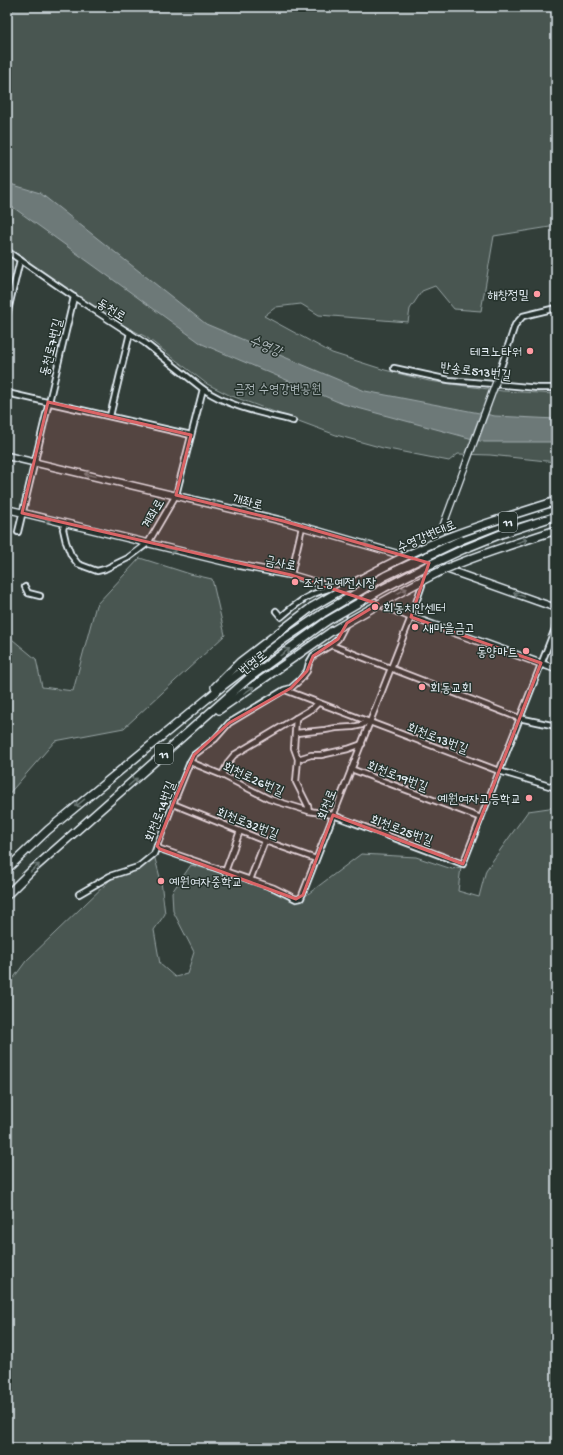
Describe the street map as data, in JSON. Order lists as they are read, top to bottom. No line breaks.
{"streets":{"highway":["11","수영강변대로","번영로"],"main road":["개좌로","금사로"],"street":["동천로","동천로7번길","반송로513번길","계좌로","회천로13번길","회천로19번길","회천로26번길","회천로","회천로14번길","회천로32번길","회천로25번길"]},"crossings":[["동천로","동천로7번길"],["개좌로","계좌로"],["개좌로","회천로"],["계좌로","금사로"],["수영강변대로","번영로"],["금사로","회천로"],["회천로13번길","회천로"],["회천로19번길","회천로"],["회천로19번길","회천로25번길"],["회천로26번길","회천로"],["회천로26번길","회천로14번길"],["회천로26번길","회천로25번길"],["회천로","회천로14번길"],["회천로","회천로32번길"],["회천로","회천로25번길"],["회천로14번길","회천로32번길"]],"one_way":["개좌로"],"water":["수영강"],"parks":["금정 수영강변공원"],"places":["해창정밀","테크노타워","조선공예전시장","회동치안센터","새마을금고","동양마트","회동교회","예원여자고등학교","예원여자중학교"]}
